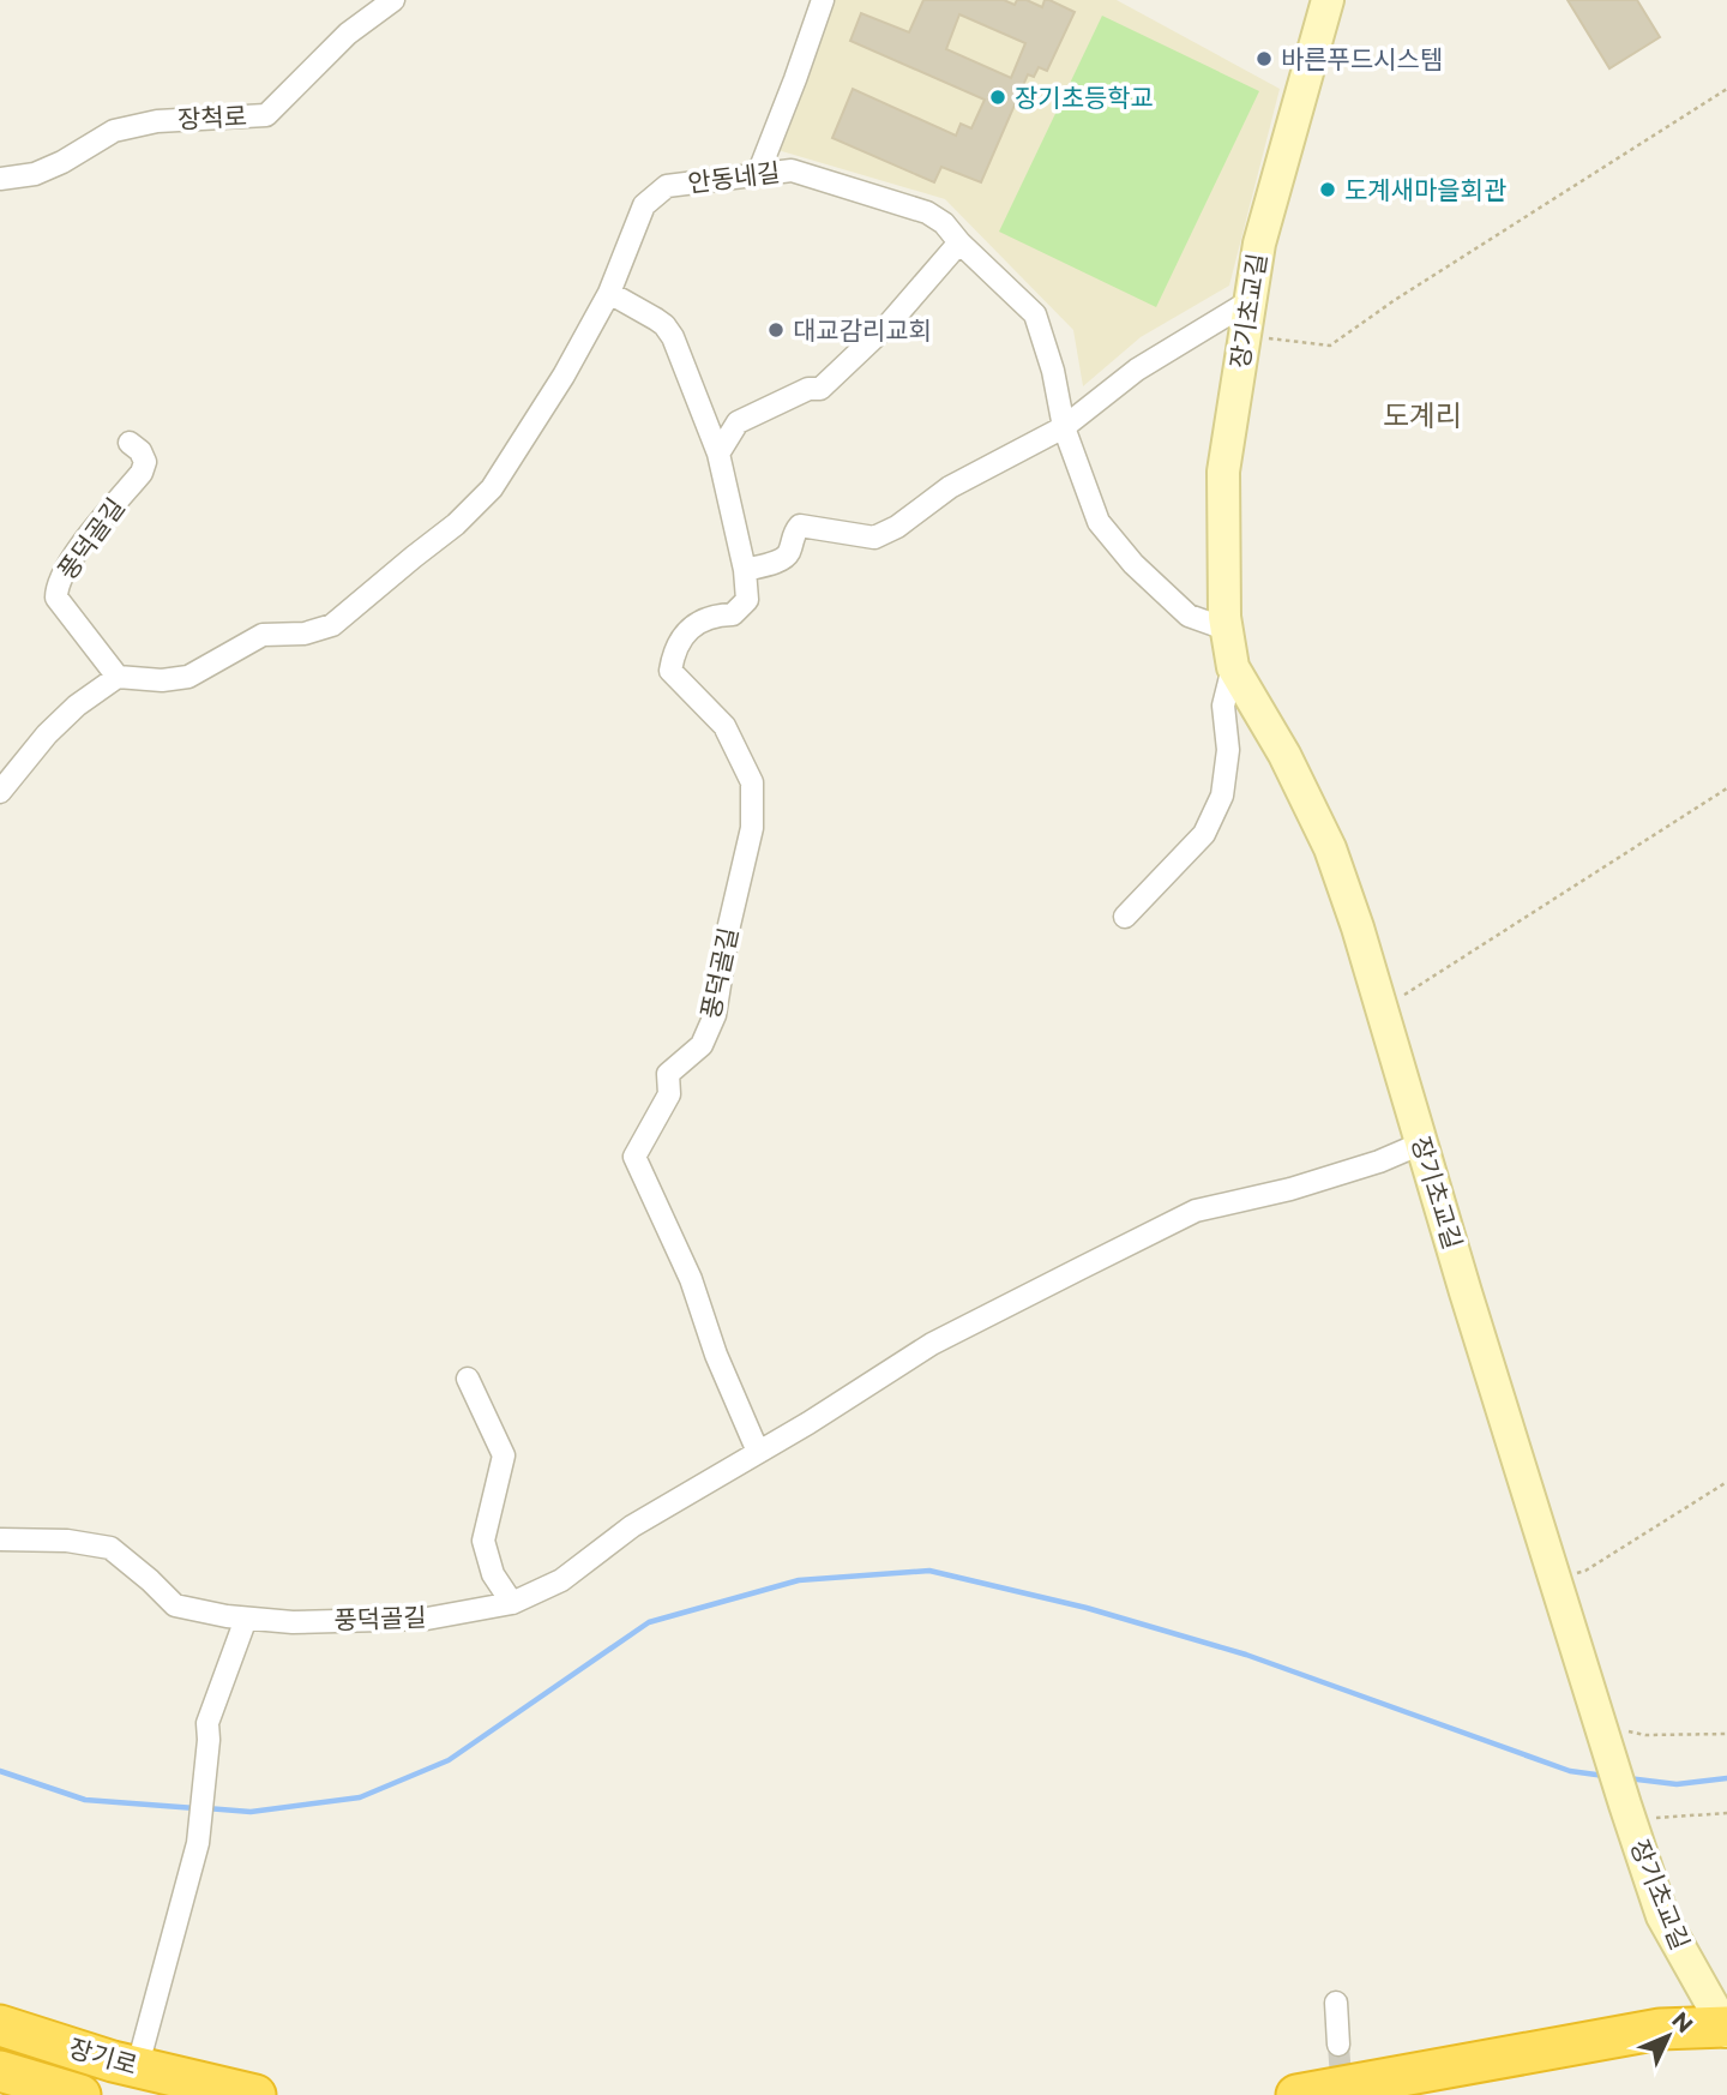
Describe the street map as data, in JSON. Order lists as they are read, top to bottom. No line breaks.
{"streets":{"highway":["장기로"],"main road":["장기초교길"],"street":["장척로","안동네길","풍덕골길"]},"crossings":[["장기초교길","풍덕골길"]],"districts":["도계리"],"places":["바른푸드시스템","장기초등학교","도계새마을회관","대교감리교회"],"north":"top right"}
